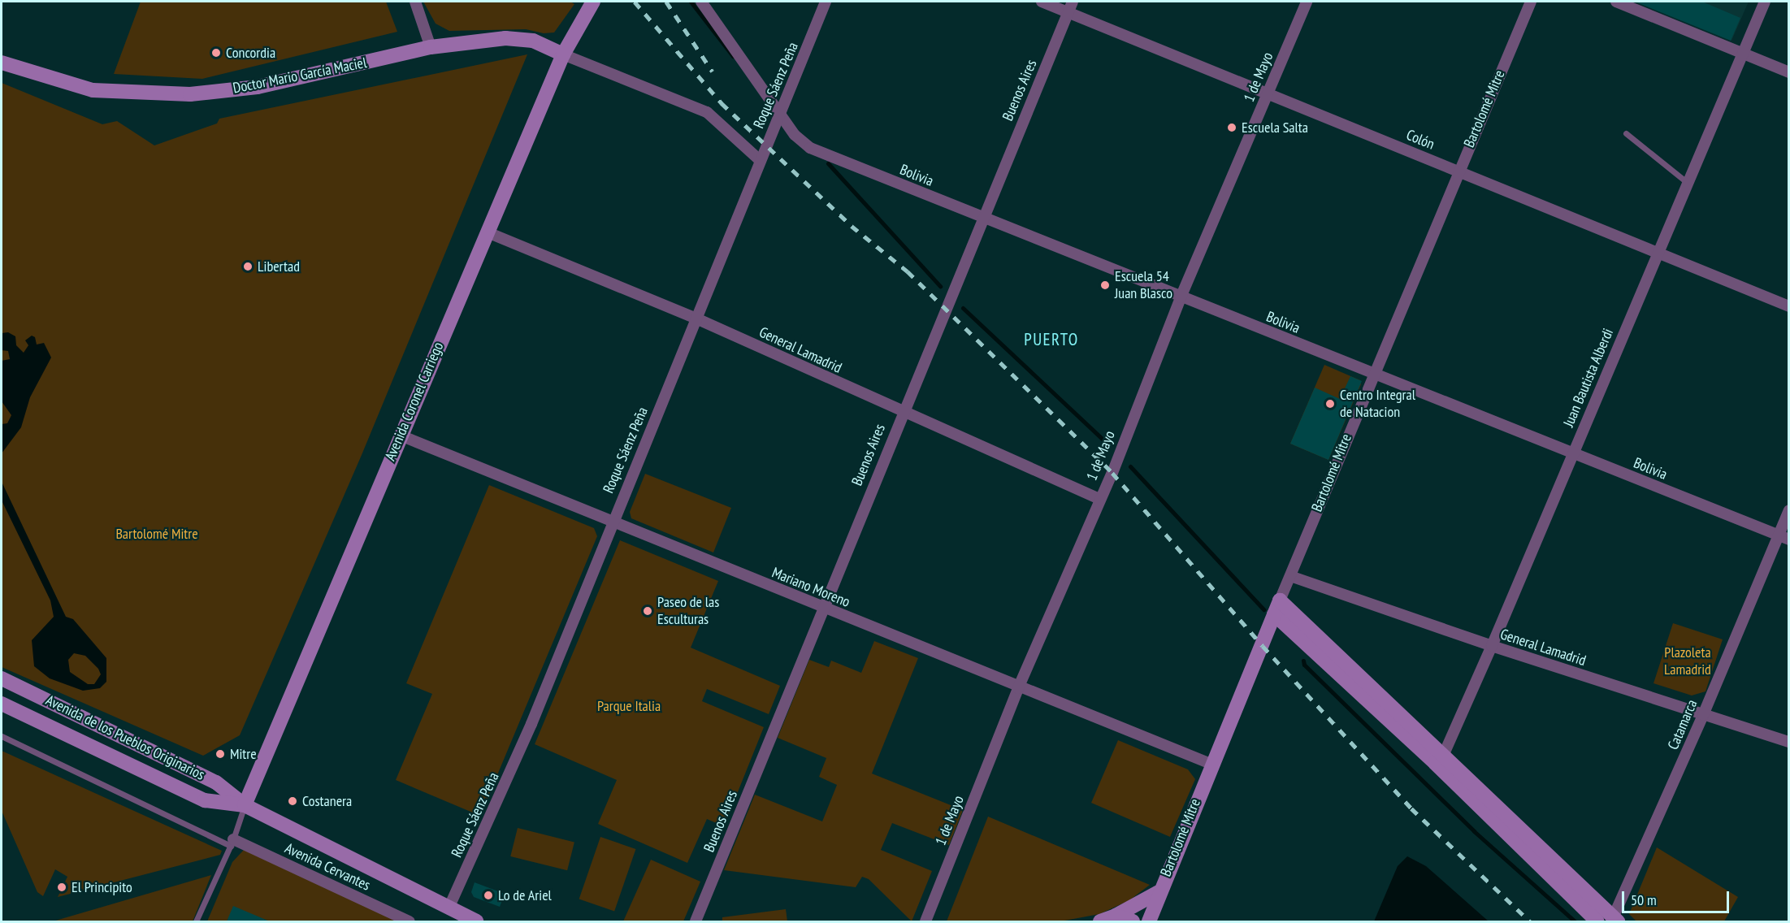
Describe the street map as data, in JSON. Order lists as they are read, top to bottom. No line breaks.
{"streets":{"street":["Doctor Mario García Maciel","1 de Mayo","Roque Sáenz Peña","Buenos Aires","Bartolomé Mitre","Colón","Bolivia","General Lamadrid","Juan Bautista Alberdi","Avenida Coronel Carriego","Mariano Moreno","Catamarca","Avenida de los Pueblos Originarios","Avenida Cervantes"]},"crossings":[["Doctor Mario García Maciel","Avenida Coronel Carriego"],["1 de Mayo","Colón"],["1 de Mayo","Bolivia"],["1 de Mayo","General Lamadrid"],["1 de Mayo","Mariano Moreno"],["Roque Sáenz Peña","Bolivia"],["Roque Sáenz Peña","General Lamadrid"],["Roque Sáenz Peña","Mariano Moreno"],["Roque Sáenz Peña","Avenida de los Pueblos Originarios"],["Buenos Aires","Colón"],["Buenos Aires","Bolivia"],["Buenos Aires","General Lamadrid"],["Buenos Aires","Mariano Moreno"],["Bartolomé Mitre","Colón"],["Bartolomé Mitre","Bolivia"],["Bartolomé Mitre","General Lamadrid"],["Bartolomé Mitre","Mariano Moreno"],["Colón","Juan Bautista Alberdi"],["Bolivia","Juan Bautista Alberdi"],["Bolivia","Catamarca"],["General Lamadrid","Juan Bautista Alberdi"],["General Lamadrid","Avenida Coronel Carriego"],["General Lamadrid","Catamarca"],["Avenida Coronel Carriego","Mariano Moreno"],["Avenida Coronel Carriego","Avenida de los Pueblos Originarios"]],"districts":["PUERTO"],"parks":["Bartolomé Mitre","Plazoleta Lamadrid","Parque Italia"],"places":["Concordia","Escuela Salta","Libertad","Escuela 54 Juan Blasco","Centro Integral de Natacion","Paseo de las Esculturas","Mitre","Costanera","El Principito","Lo de Ariel"],"scale_bar":"50 m"}
